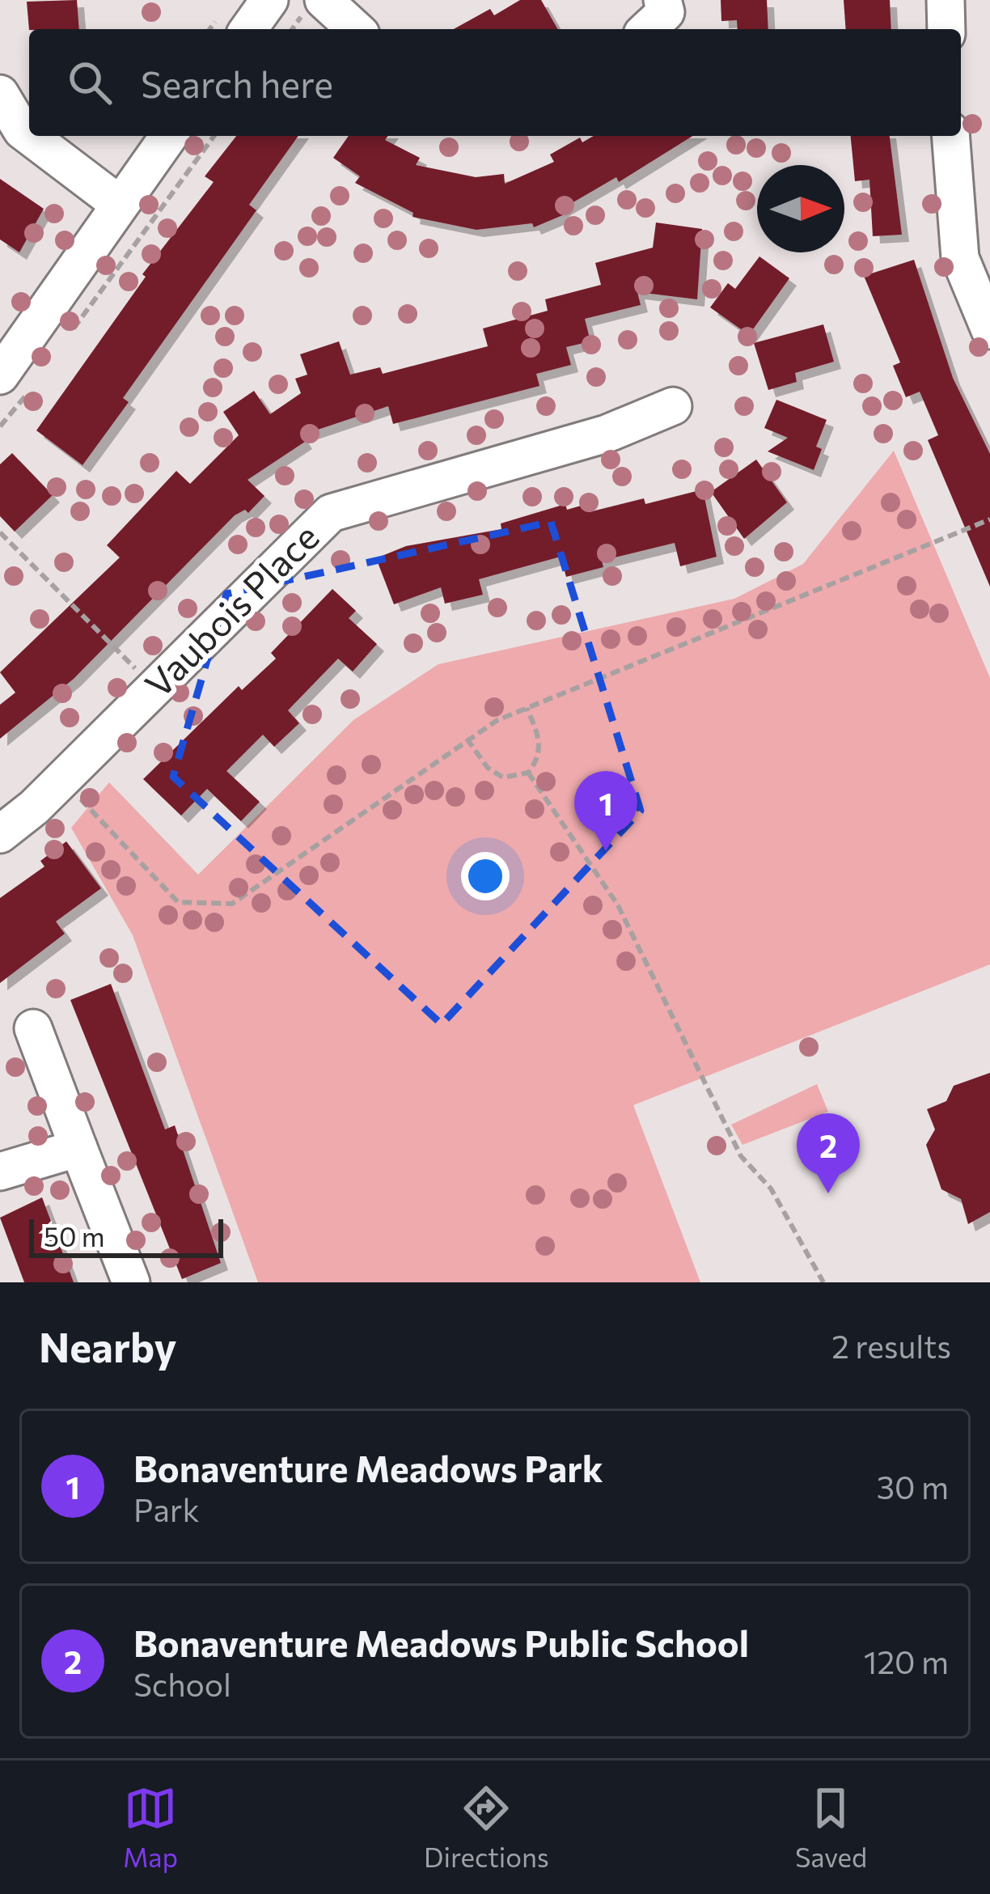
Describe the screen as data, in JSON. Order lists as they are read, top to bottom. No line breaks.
{"streets":{"street":["Vaubois Place"]},"scale_bar":"50 m","north":"right","page":{"search":"Search here","pins":["1","2"],"scale":"50 m","heading":["Nearby","2 results"],"list":[{"mark":"1","name":"Bonaventure Meadows Park","note":"Park","value":"30 m"},{"mark":"2","name":"Bonaventure Meadows Public School","note":"School","value":"120 m"}],"nav":["Map","Directions","Saved"]}}
